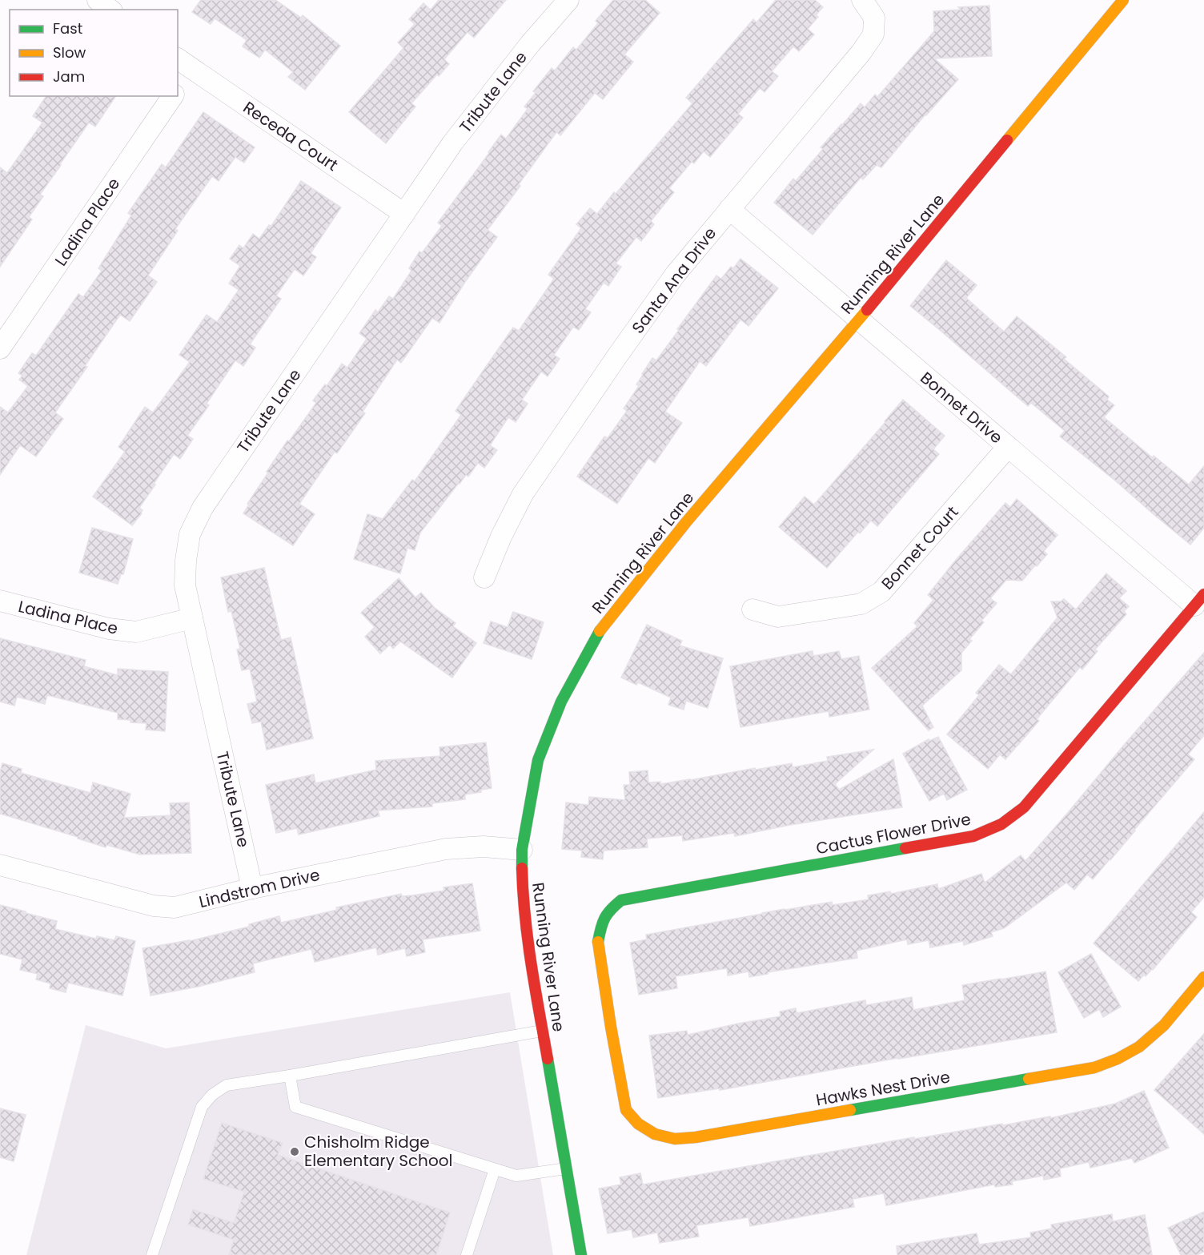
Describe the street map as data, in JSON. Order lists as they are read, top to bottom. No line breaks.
{"streets":{"street":["Tribute Lane","Receda Court","Ladina Place","Running River Lane","Santa Ana Drive","Bonnet Drive","Bonnet Court","Cactus Flower Drive","Lindstrom Drive","Hawks Nest Drive"]},"crossings":[["Tribute Lane","Receda Court"],["Tribute Lane","Ladina Place"],["Tribute Lane","Lindstrom Drive"],["Running River Lane","Bonnet Drive"],["Running River Lane","Lindstrom Drive"],["Santa Ana Drive","Bonnet Drive"],["Bonnet Drive","Bonnet Court"],["Bonnet Drive","Cactus Flower Drive"],["Cactus Flower Drive","Hawks Nest Drive"]],"places":["Chisholm Ridge Elementary School"],"legend":["Fast","Slow","Jam"]}
